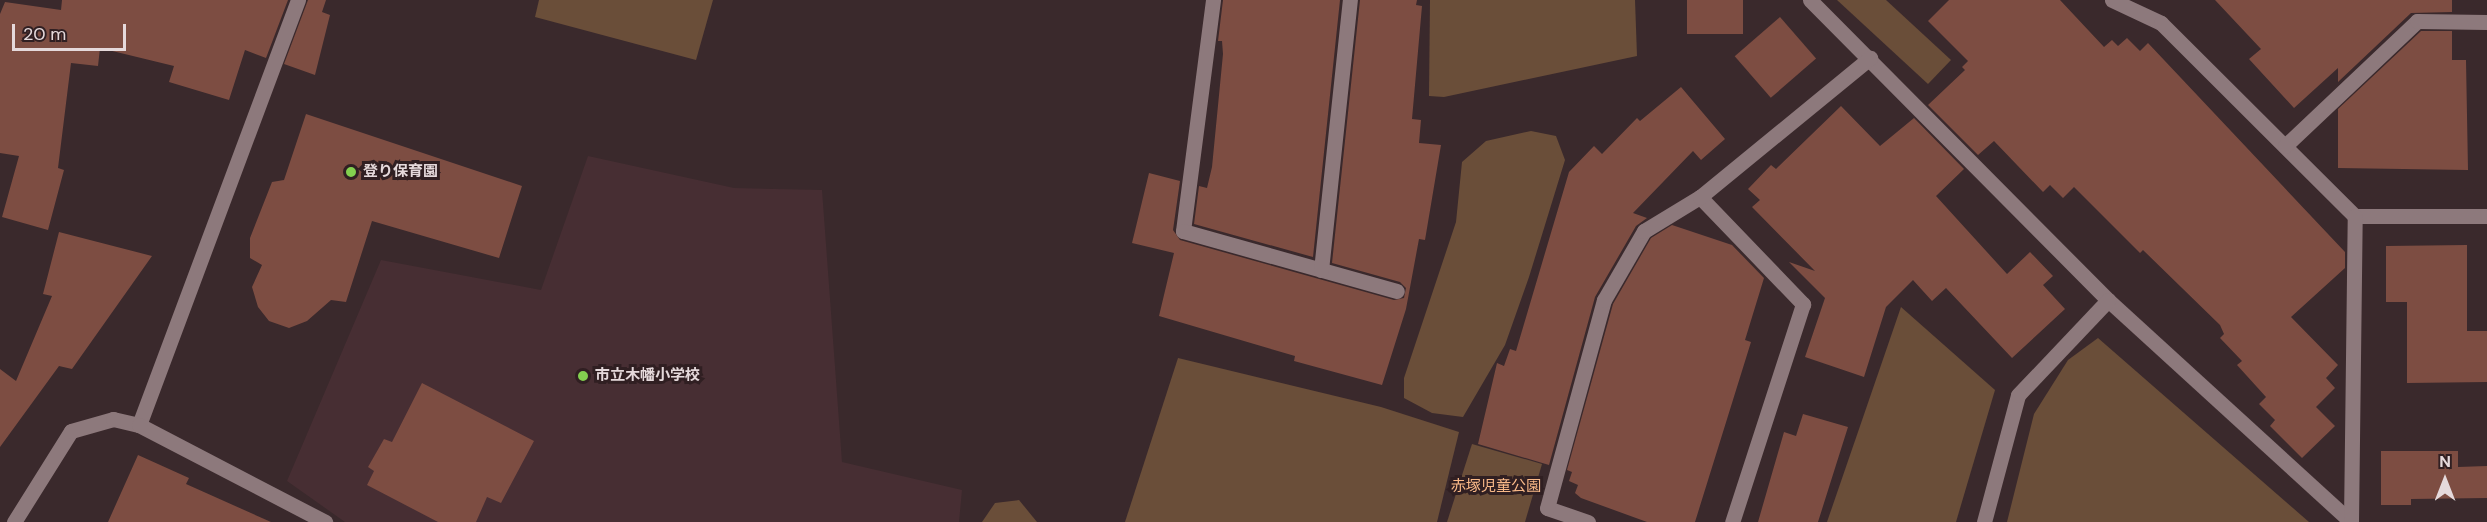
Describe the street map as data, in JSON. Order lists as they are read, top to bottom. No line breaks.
{"parks":["赤塚児童公園"],"places":["登り保育園","市立木幡小学校"],"scale_bar":"20 m","north":"top"}
